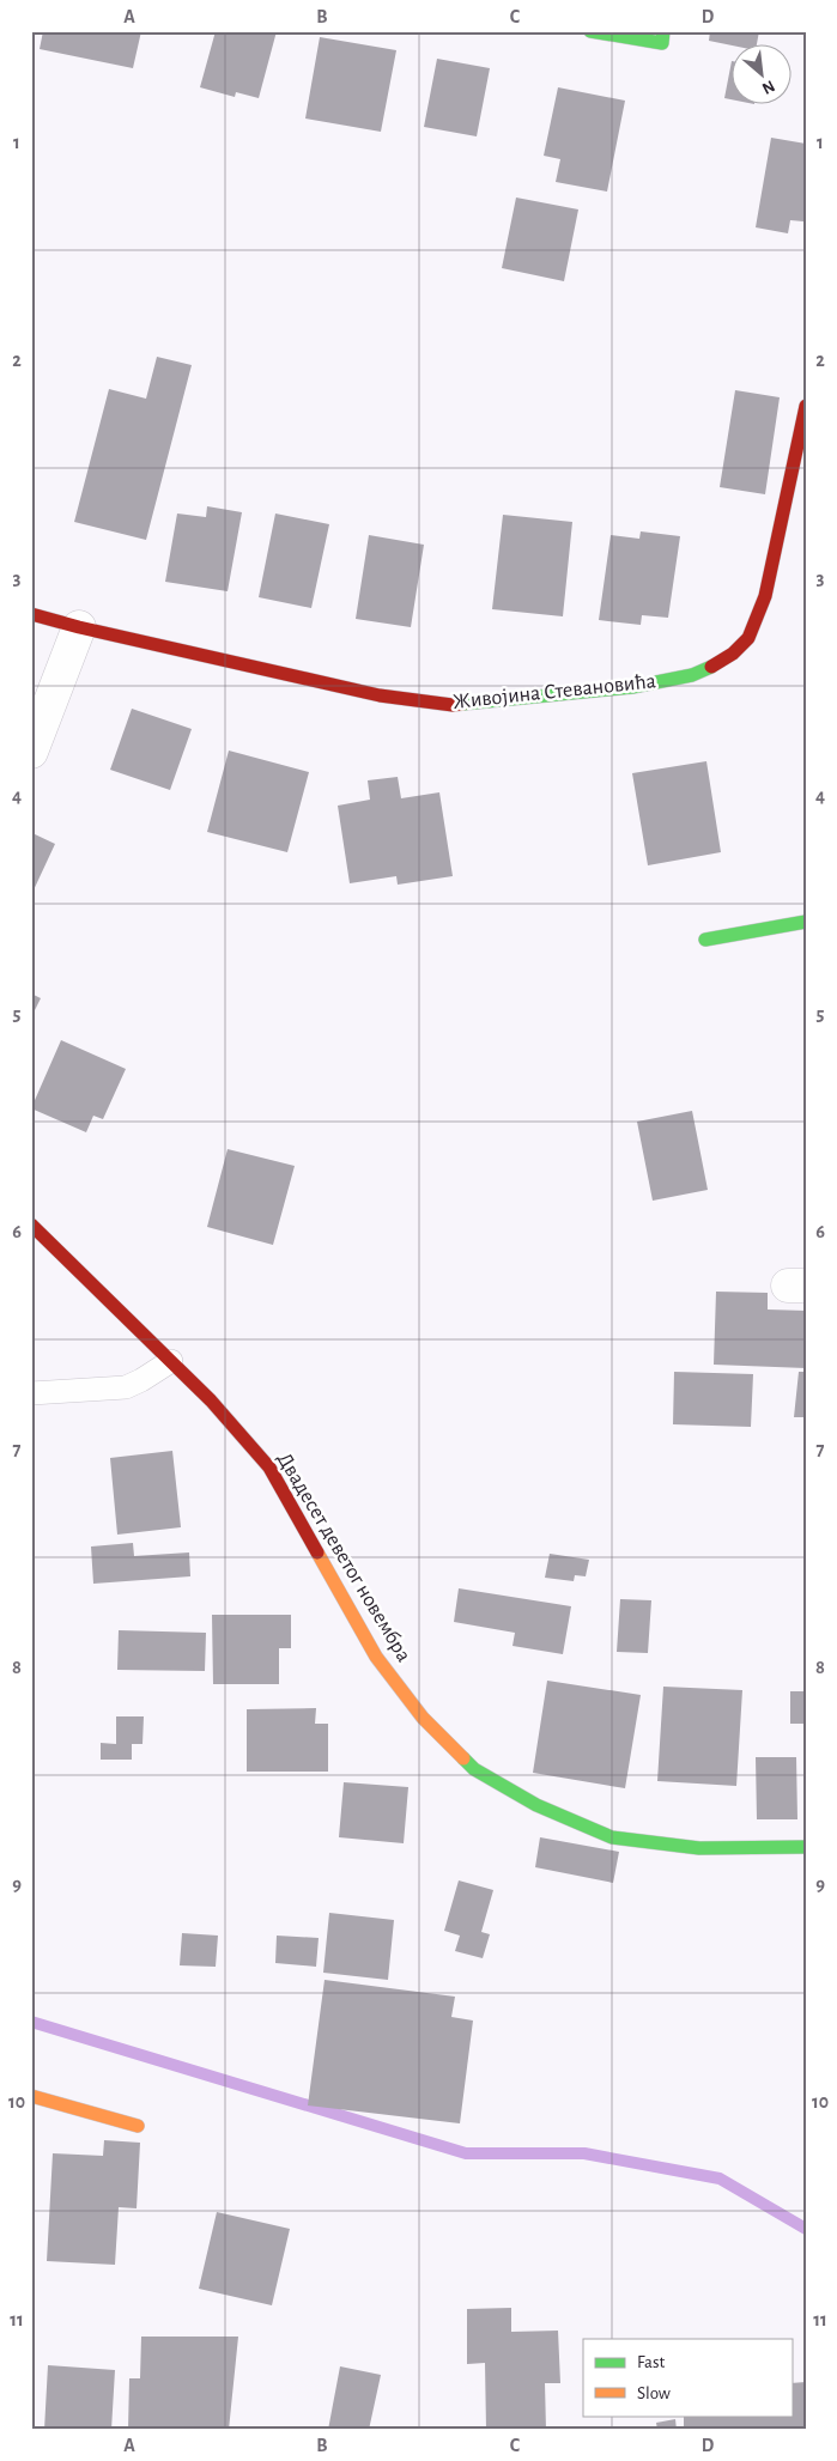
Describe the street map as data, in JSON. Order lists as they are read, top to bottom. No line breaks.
{"streets":{"street":["Живојина Стевановића","Двадесет деветог новембра"]},"legend":["Fast","Slow"],"north":"bottom right","grid":{"columns":["A","B","C","D"],"rows":["1","2","3","4","5","6","7","8","9","10","11"]}}
